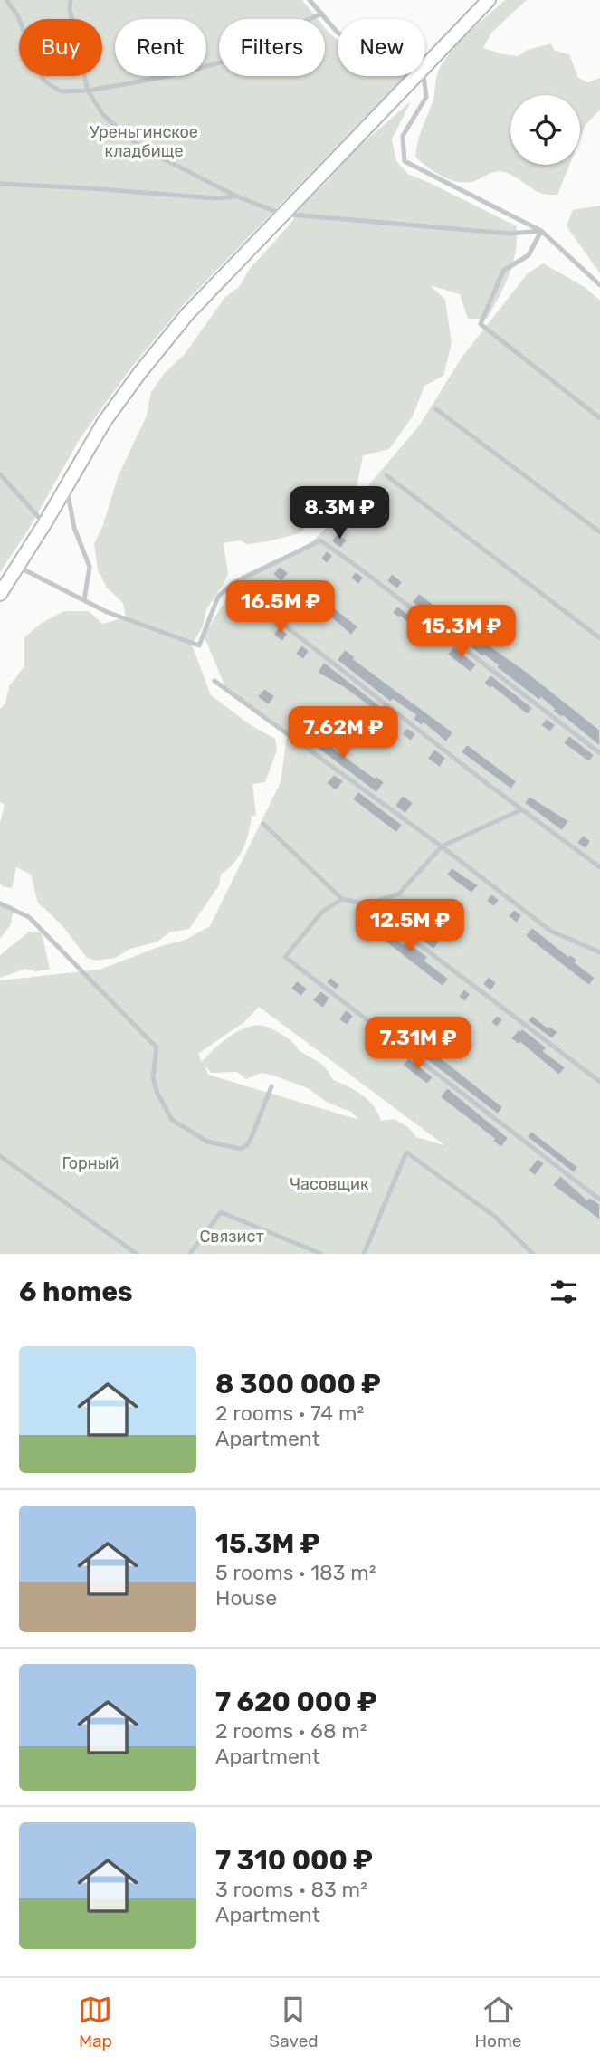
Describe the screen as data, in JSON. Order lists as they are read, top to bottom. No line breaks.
{"parks":["Уреньгинское кладбище","Горный","Часовщик","Связист"],"page":{"chip":["Buy","Rent","Filters","New"],"price":["8.3M ₽","16.5M ₽","15.3M ₽","7.62M ₽","12.5M ₽","7.31M ₽"],"heading":"6 homes","list":[{"name":"8 300 000 ₽","note":"2 rooms · 74 m² · Apartment"},{"name":"15.3M ₽","note":"5 rooms · 183 m² · House"},{"name":"7 620 000 ₽","note":"2 rooms · 68 m² · Apartment"},{"name":"7 310 000 ₽","note":"3 rooms · 83 m² · Apartment"}],"tabs":["Map","Saved","Home"]}}
